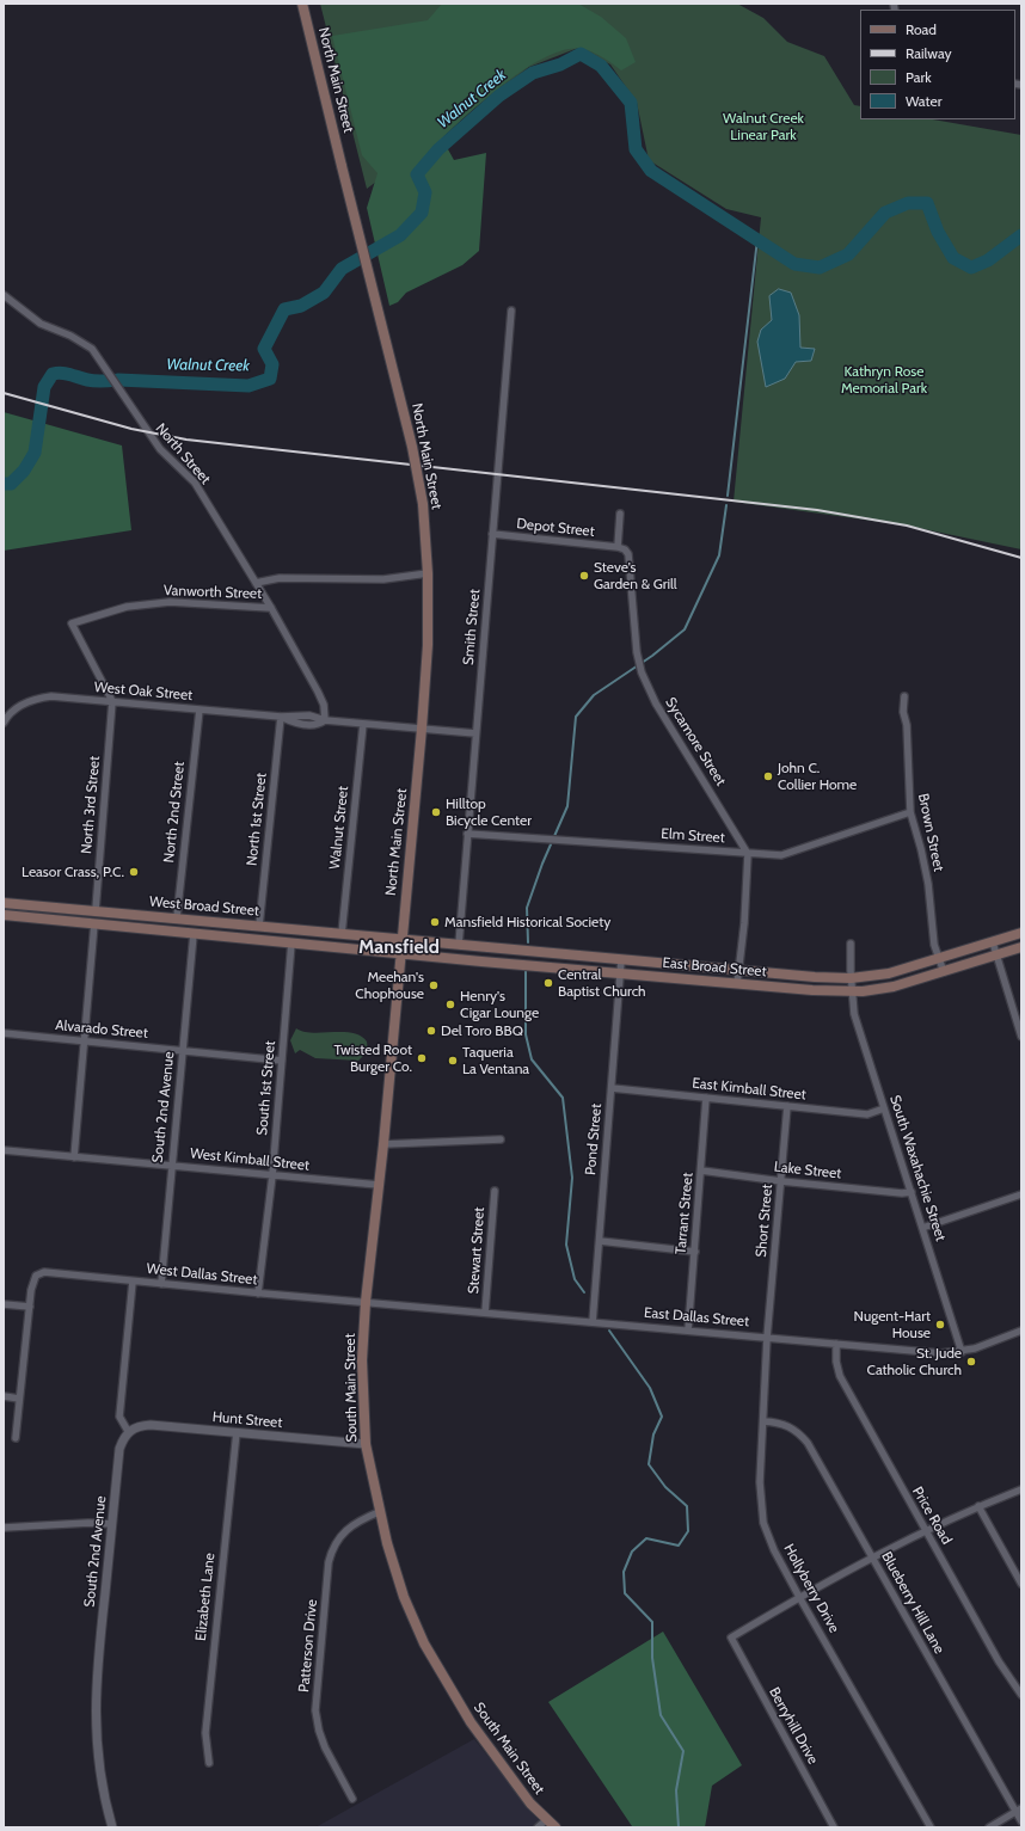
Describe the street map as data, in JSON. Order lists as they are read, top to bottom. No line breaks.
{"streets":{"main road":["North Main Street","West Broad Street","East Broad Street","South Main Street"],"street":["North Street","Depot Street","Vanworth Street","Smith Street","West Oak Street","Sycamore Street","North 3rd Street","North 2nd Street","North 1st Street","Walnut Street","Brown Street","Elm Street","Alvarado Street","South 1st Street","East Kimball Street","South 2nd Avenue","Pond Street","West Kimball Street","South Waxahachie Street","Lake Street","Tarrant Street","Short Street","Stewart Street","West Dallas Street","East Dallas Street","Hunt Street","Price Road","Hollyberry Drive","Elizabeth Lane","Blueberry Hill Lane","Patterson Drive","Berryhill Drive"]},"crossings":[["North Main Street","Vanworth Street"],["North Main Street","West Oak Street"],["North Main Street","West Broad Street"],["North Main Street","East Broad Street"],["North Main Street","South Main Street"],["North Street","Vanworth Street"],["North Street","West Oak Street"],["Depot Street","Smith Street"],["Depot Street","Sycamore Street"],["Vanworth Street","West Oak Street"],["Vanworth Street","North 3rd Street"],["Smith Street","West Oak Street"],["Smith Street","Elm Street"],["Smith Street","East Broad Street"],["West Oak Street","North 3rd Street"],["West Oak Street","North 2nd Street"],["West Oak Street","North 1st Street"],["West Oak Street","Walnut Street"],["Sycamore Street","Elm Street"],["North 3rd Street","West Broad Street"],["North 2nd Street","West Broad Street"],["North 1st Street","West Broad Street"],["Walnut Street","West Broad Street"],["Brown Street","Elm Street"],["Brown Street","East Broad Street"],["West Broad Street","East Broad Street"],["West Broad Street","South 1st Street"],["West Broad Street","South 2nd Avenue"],["West Broad Street","South Main Street"],["East Broad Street","Pond Street"],["East Broad Street","South Waxahachie Street"],["East Broad Street","South Main Street"],["Alvarado Street","South 1st Street"],["Alvarado Street","South 2nd Avenue"],["South 1st Street","West Kimball Street"],["South 1st Street","West Dallas Street"],["East Kimball Street","Pond Street"],["East Kimball Street","South Waxahachie Street"],["East Kimball Street","Tarrant Street"],["East Kimball Street","Short Street"],["South 2nd Avenue","West Kimball Street"],["South 2nd Avenue","West Dallas Street"],["South 2nd Avenue","Hunt Street"],["Pond Street","East Dallas Street"],["West Kimball Street","South Main Street"],["South Waxahachie Street","Lake Street"],["South Waxahachie Street","East Dallas Street"],["Lake Street","Tarrant Street"],["Lake Street","Short Street"],["Tarrant Street","East Dallas Street"],["Short Street","East Dallas Street"],["Short Street","Hollyberry Drive"],["Stewart Street","East Dallas Street"],["West Dallas Street","East Dallas Street"],["West Dallas Street","South Main Street"],["East Dallas Street","South Main Street"],["East Dallas Street","Price Road"],["East Dallas Street","Hollyberry Drive"],["South Main Street","Hunt Street"],["South Main Street","Patterson Drive"],["Hunt Street","Elizabeth Lane"],["Hollyberry Drive","Blueberry Hill Lane"],["Hollyberry Drive","Berryhill Drive"]],"districts":["Mansfield"],"water":["Walnut Creek"],"parks":["Walnut Creek Linear Park","Kathryn Rose Memorial Park"],"places":["Steve's Garden & Grill","John C. Collier Home","Hilltop Bicycle Center","Leasor Crass, P.C.","Mansfield Historical Society","Central Baptist Church","Meehan's Chophouse","Henry's Cigar Lounge","Del Toro BBQ","Twisted Root Burger Co.","Taqueria La Ventana","Nugent-Hart House","St. Jude Catholic Church"],"legend":["Road","Railway","Park","Water"]}
